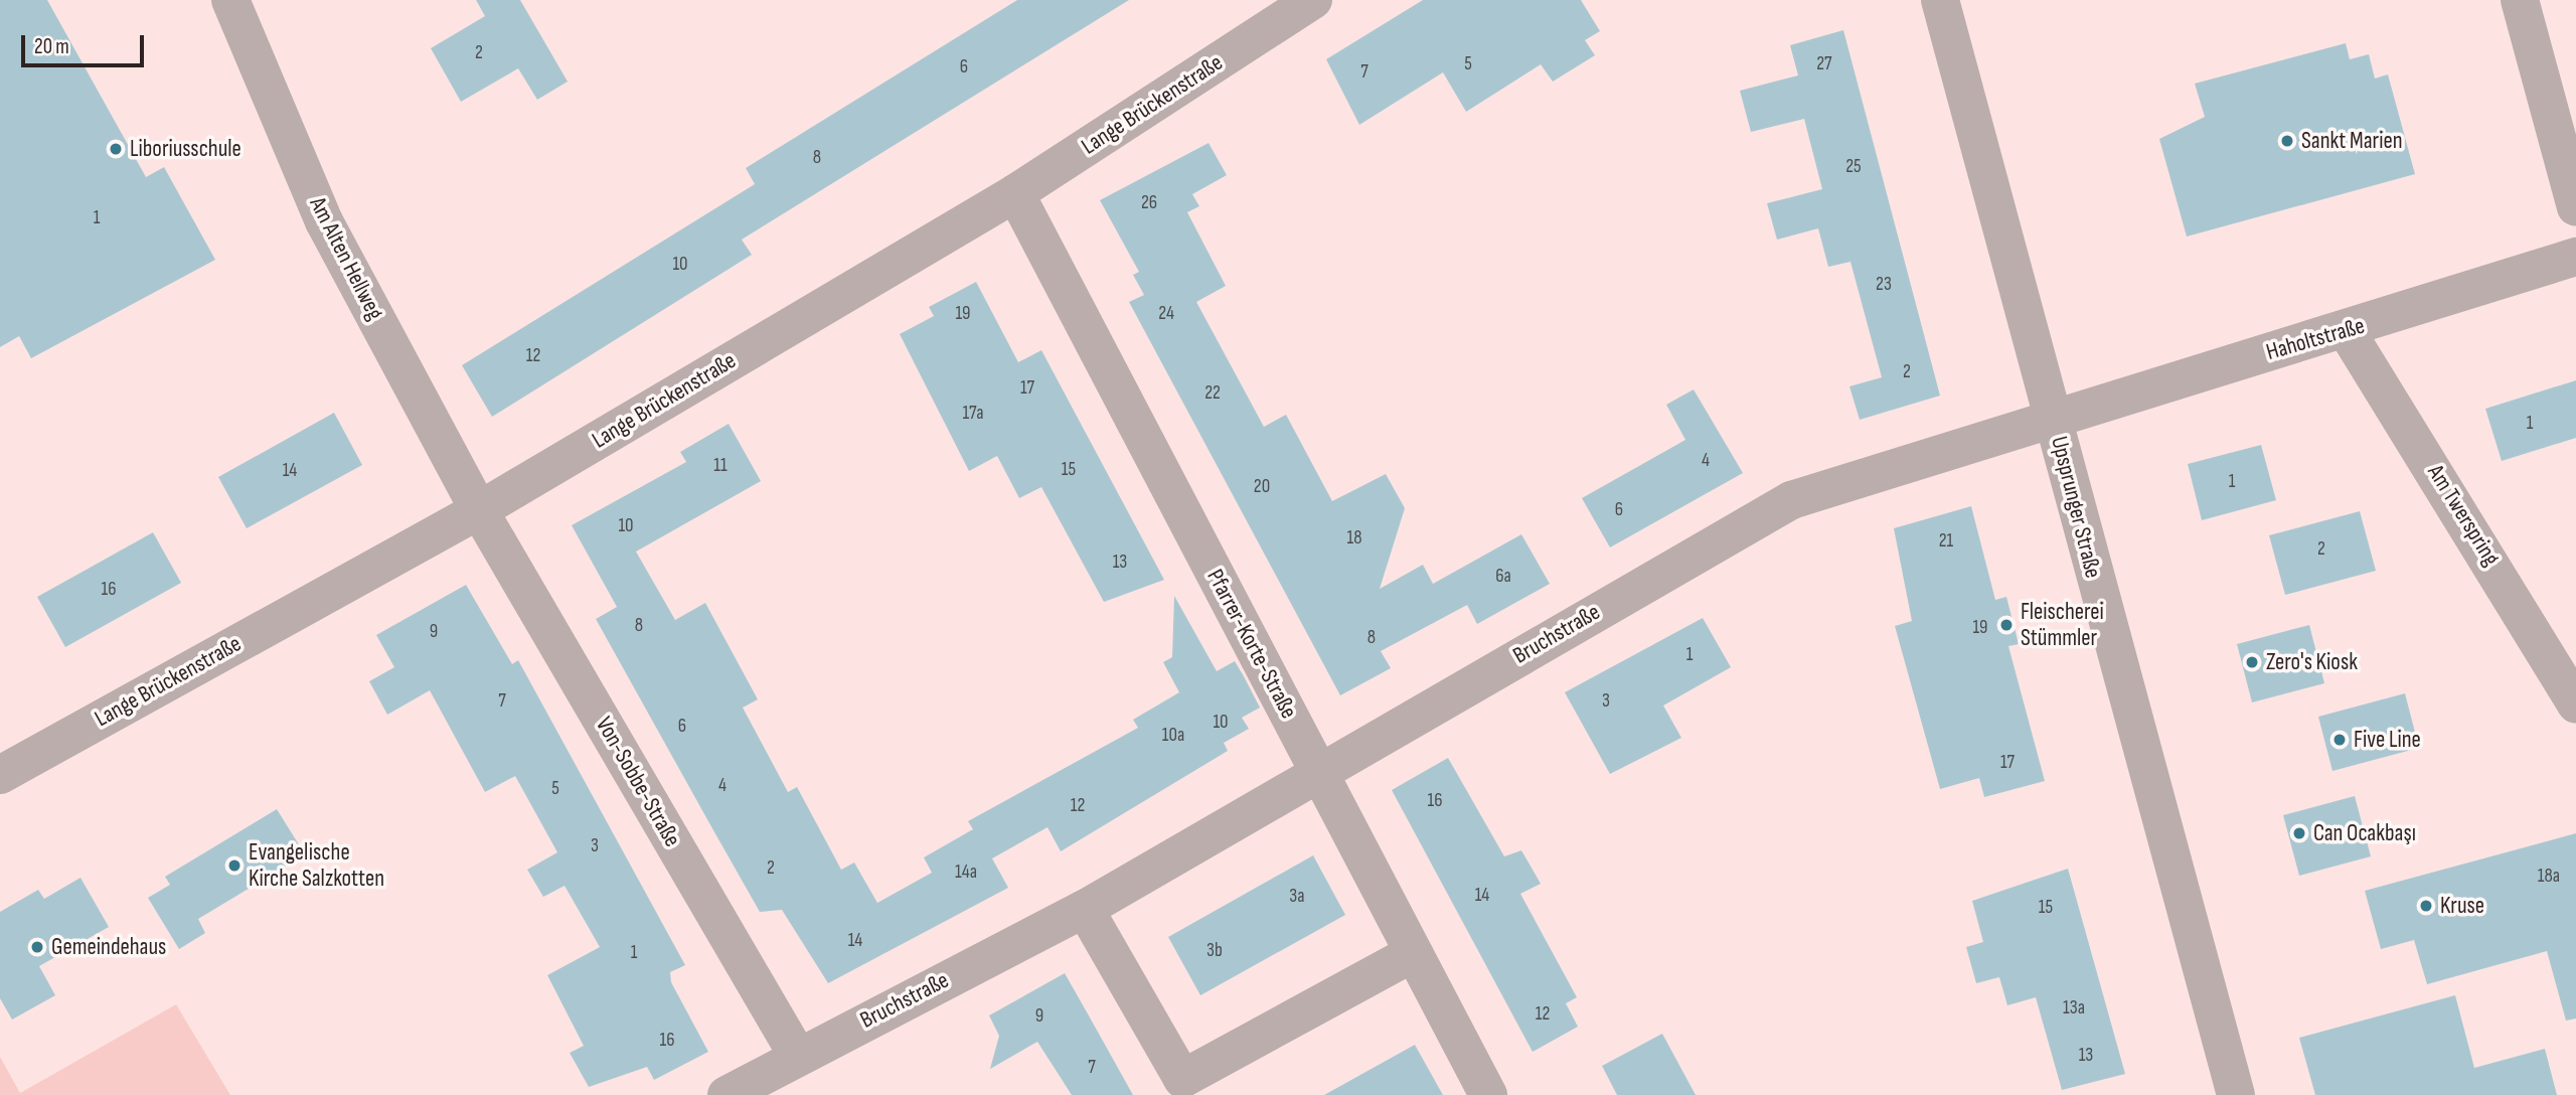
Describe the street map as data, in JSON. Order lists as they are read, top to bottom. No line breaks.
{"streets":{"street":["Lange Brückenstraße","Am Alten Hellweg","Haholtstraße","Upsprunger Straße","Am Twerspring","Bruchstraße","Pfarrer-Korte-Straße","Von-Sobbe-Straße"]},"crossings":[["Lange Brückenstraße","Am Alten Hellweg"],["Lange Brückenstraße","Pfarrer-Korte-Straße"],["Lange Brückenstraße","Von-Sobbe-Straße"],["Am Alten Hellweg","Von-Sobbe-Straße"],["Haholtstraße","Upsprunger Straße"],["Haholtstraße","Am Twerspring"],["Haholtstraße","Bruchstraße"],["Upsprunger Straße","Bruchstraße"],["Bruchstraße","Pfarrer-Korte-Straße"],["Bruchstraße","Von-Sobbe-Straße"]],"places":["Sankt Marien","Liboriusschule","Fleischerei Stümmler","Zero's Kiosk","Five Line","Can Ocakbaşı","Evangelische Kirche Salzkotten","Kruse","Gemeindehaus"],"house_numbers":["2","5","27","6","7","8","25","26","1","10","23","19","24","12","2","17","22","17a","1","4","11","15","14","1","20","6","10","18","21","2","13","6a","16","8","19","9","8","1","7","3","10","6","10a","17","4","5","16","12","3","2","14a","18a","14","3a","15","14","3b","1","13a","12","9","16","13","7"],"scale_bar":"20 m"}
